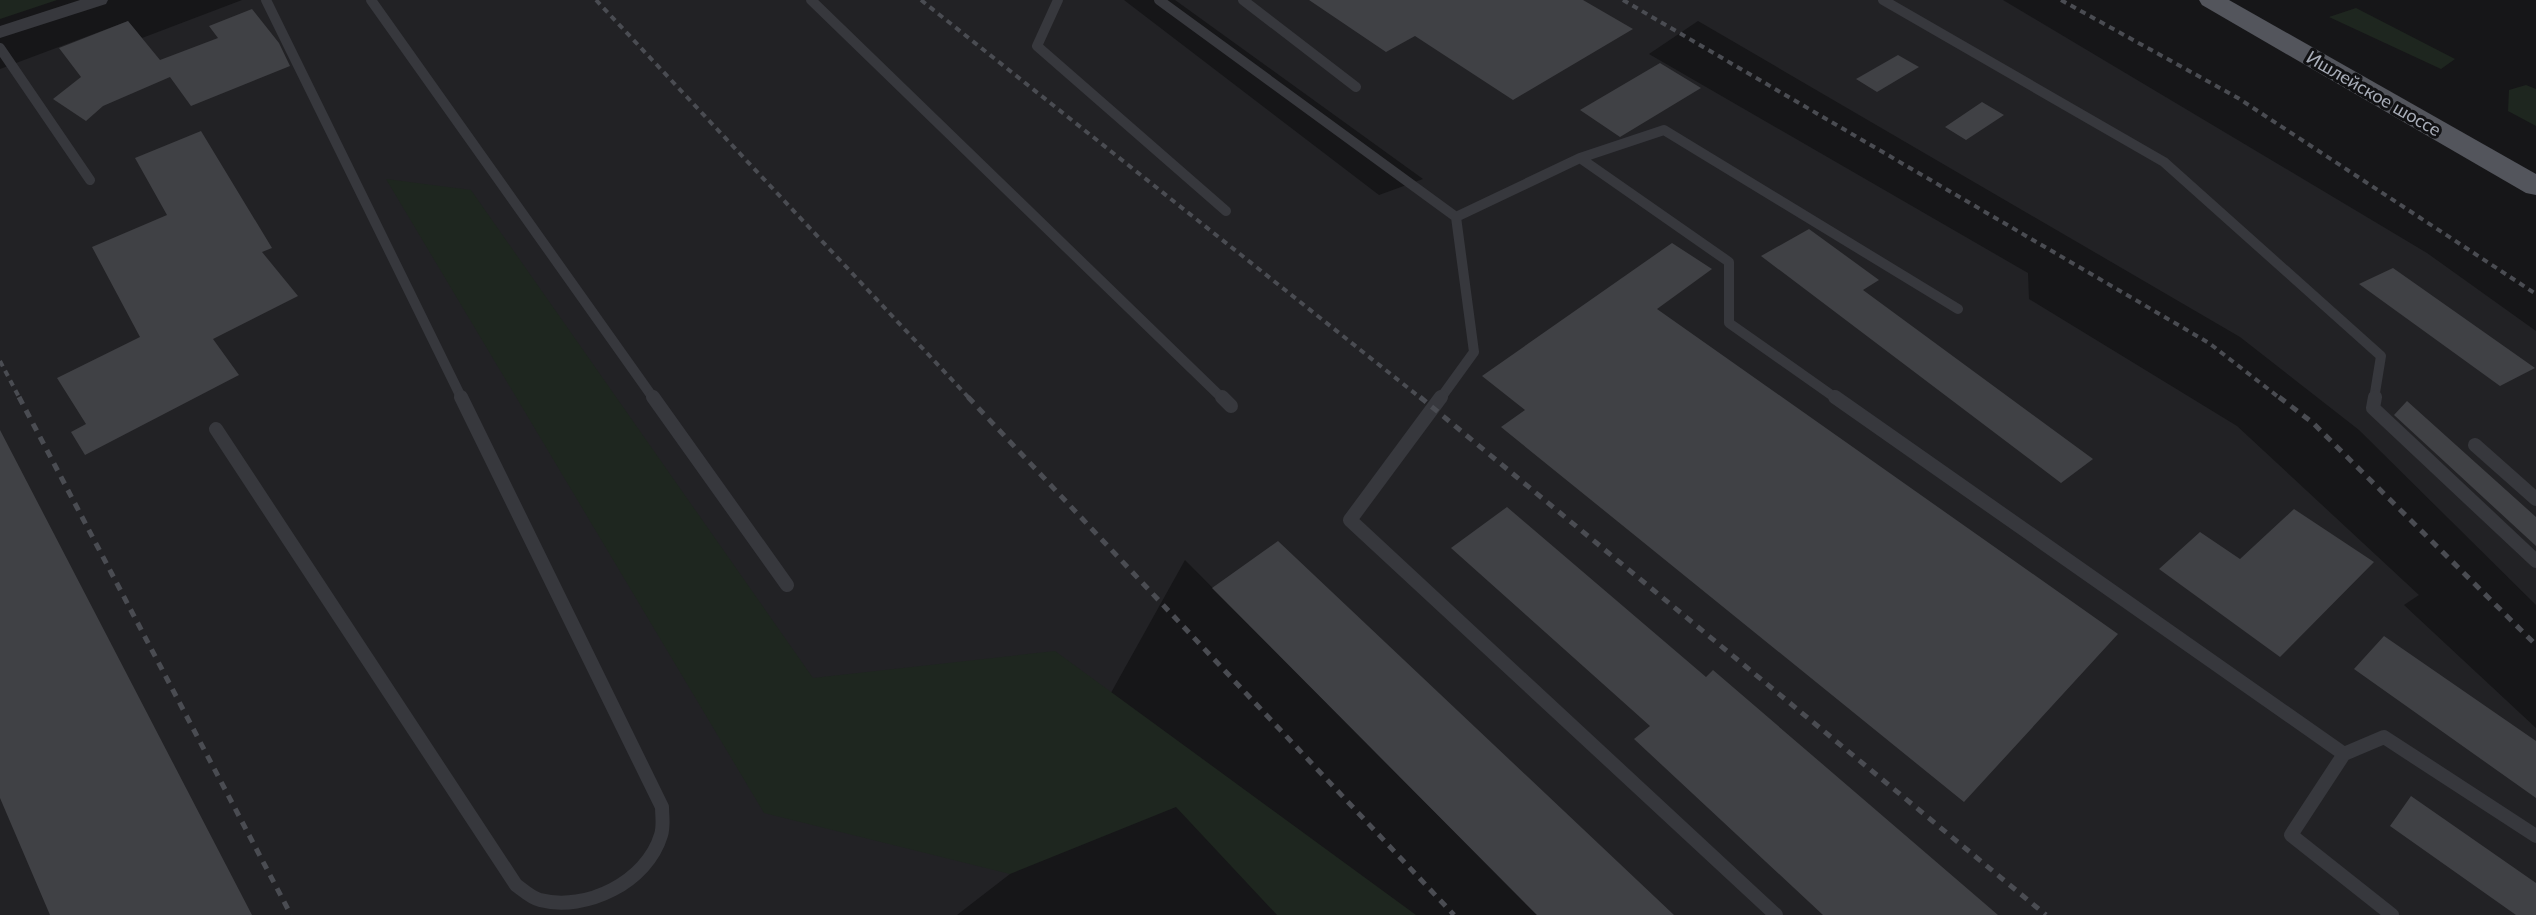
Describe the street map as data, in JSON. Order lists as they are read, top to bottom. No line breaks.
{"streets":{"main road":["Ишлейское шоссе"]}}
